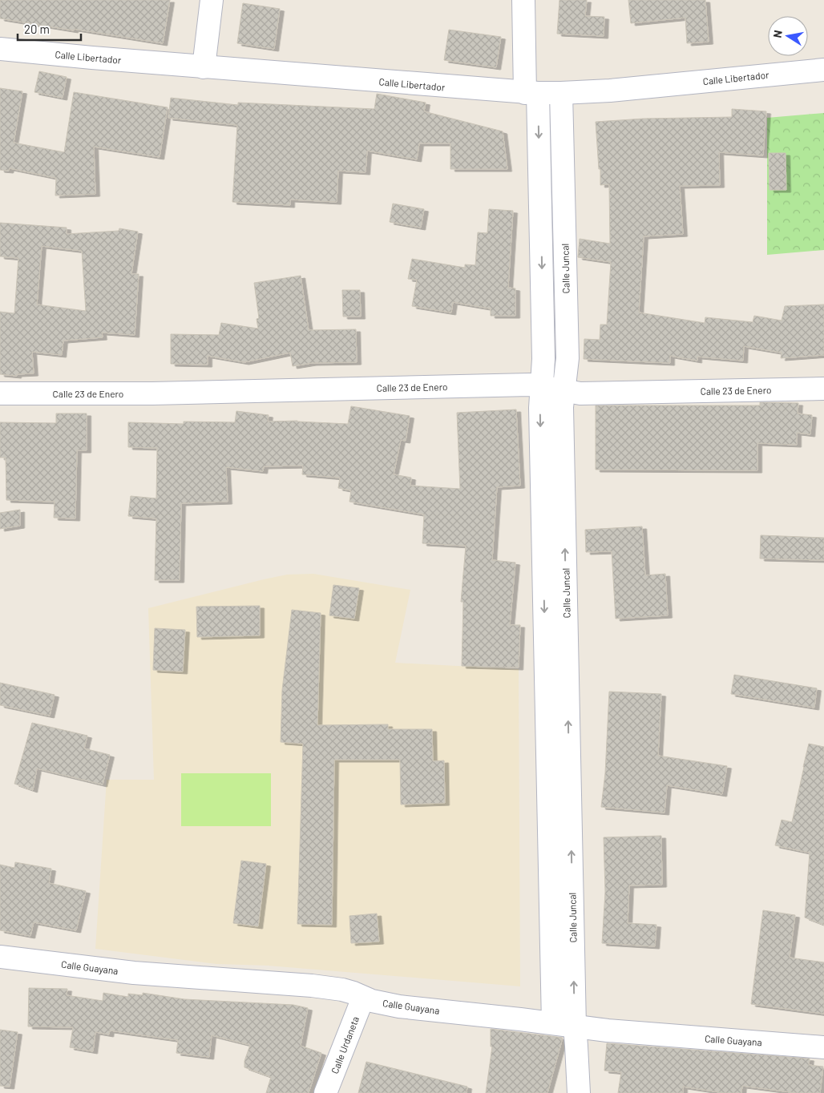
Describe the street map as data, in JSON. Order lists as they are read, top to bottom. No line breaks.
{"streets":{"street":["Calle Libertador","Calle Juncal","Calle 23 de Enero","Calle Guayana","Calle Urdaneta"]},"crossings":[["Calle Libertador","Calle Juncal"],["Calle Juncal","Calle 23 de Enero"],["Calle Juncal","Calle Guayana"],["Calle Guayana","Calle Urdaneta"]],"scale_bar":"20 m","north":"left"}
